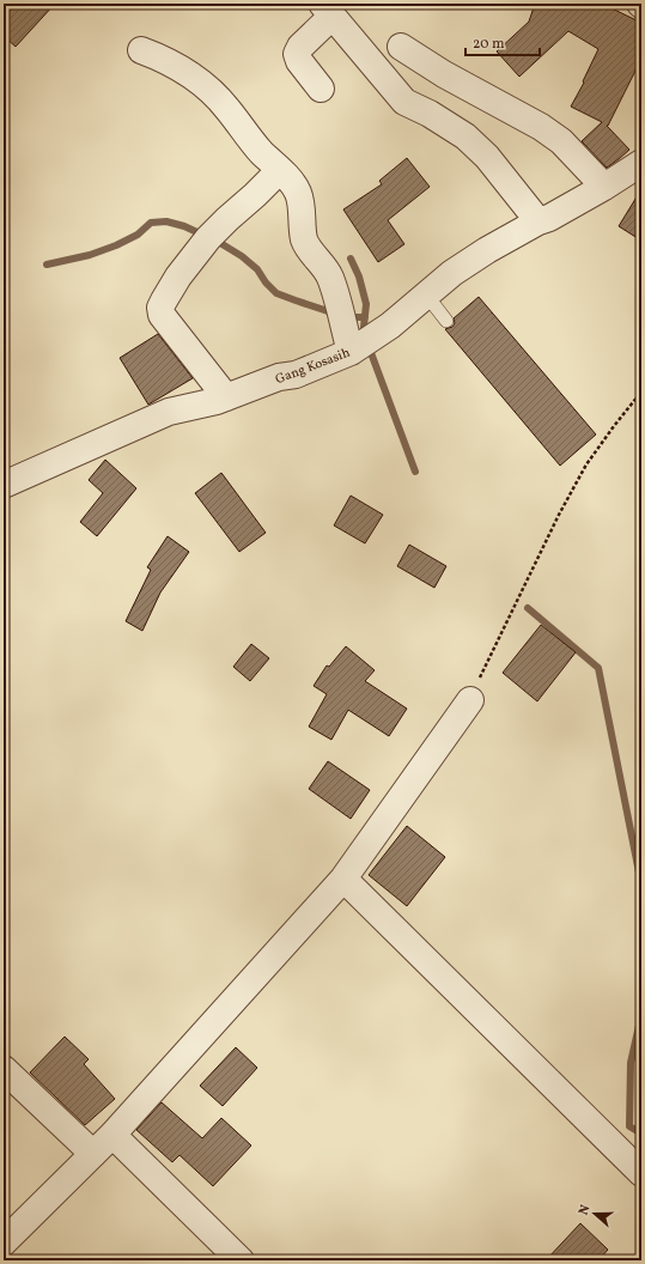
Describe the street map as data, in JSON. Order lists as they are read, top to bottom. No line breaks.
{"streets":{"street":["Gang Kosasih"]},"scale_bar":"20 m","north":"left"}
